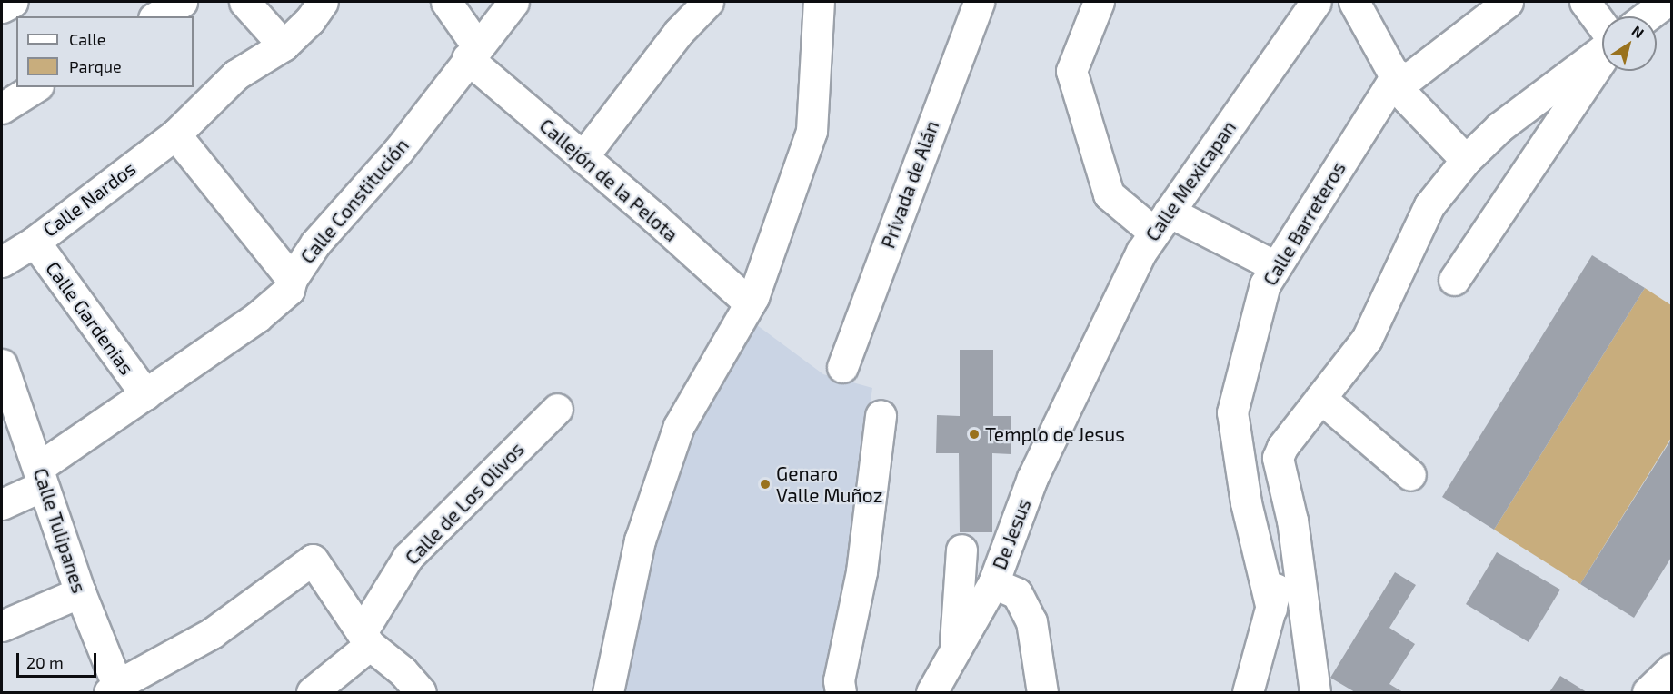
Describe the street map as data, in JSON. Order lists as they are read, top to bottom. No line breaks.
{"streets":{"street":["Callejón de la Pelota","Calle Mexicapan","Privada de Alán","Calle Nardos","Calle Constitución","Calle Barreteros","Calle Gardenias","Calle de Los Olivos","Calle Tulipanes","De Jesus"]},"crossings":[["Callejón de la Pelota","Calle Constitución"],["Calle Mexicapan","De Jesus"],["Calle Nardos","Calle Gardenias"],["Calle Constitución","Calle Gardenias"],["Calle Constitución","Calle Tulipanes"]],"places":["Templo de Jesus","Genaro Valle Muñoz"],"legend":["Calle","Parque"],"scale_bar":"20 m","north":"top right"}
